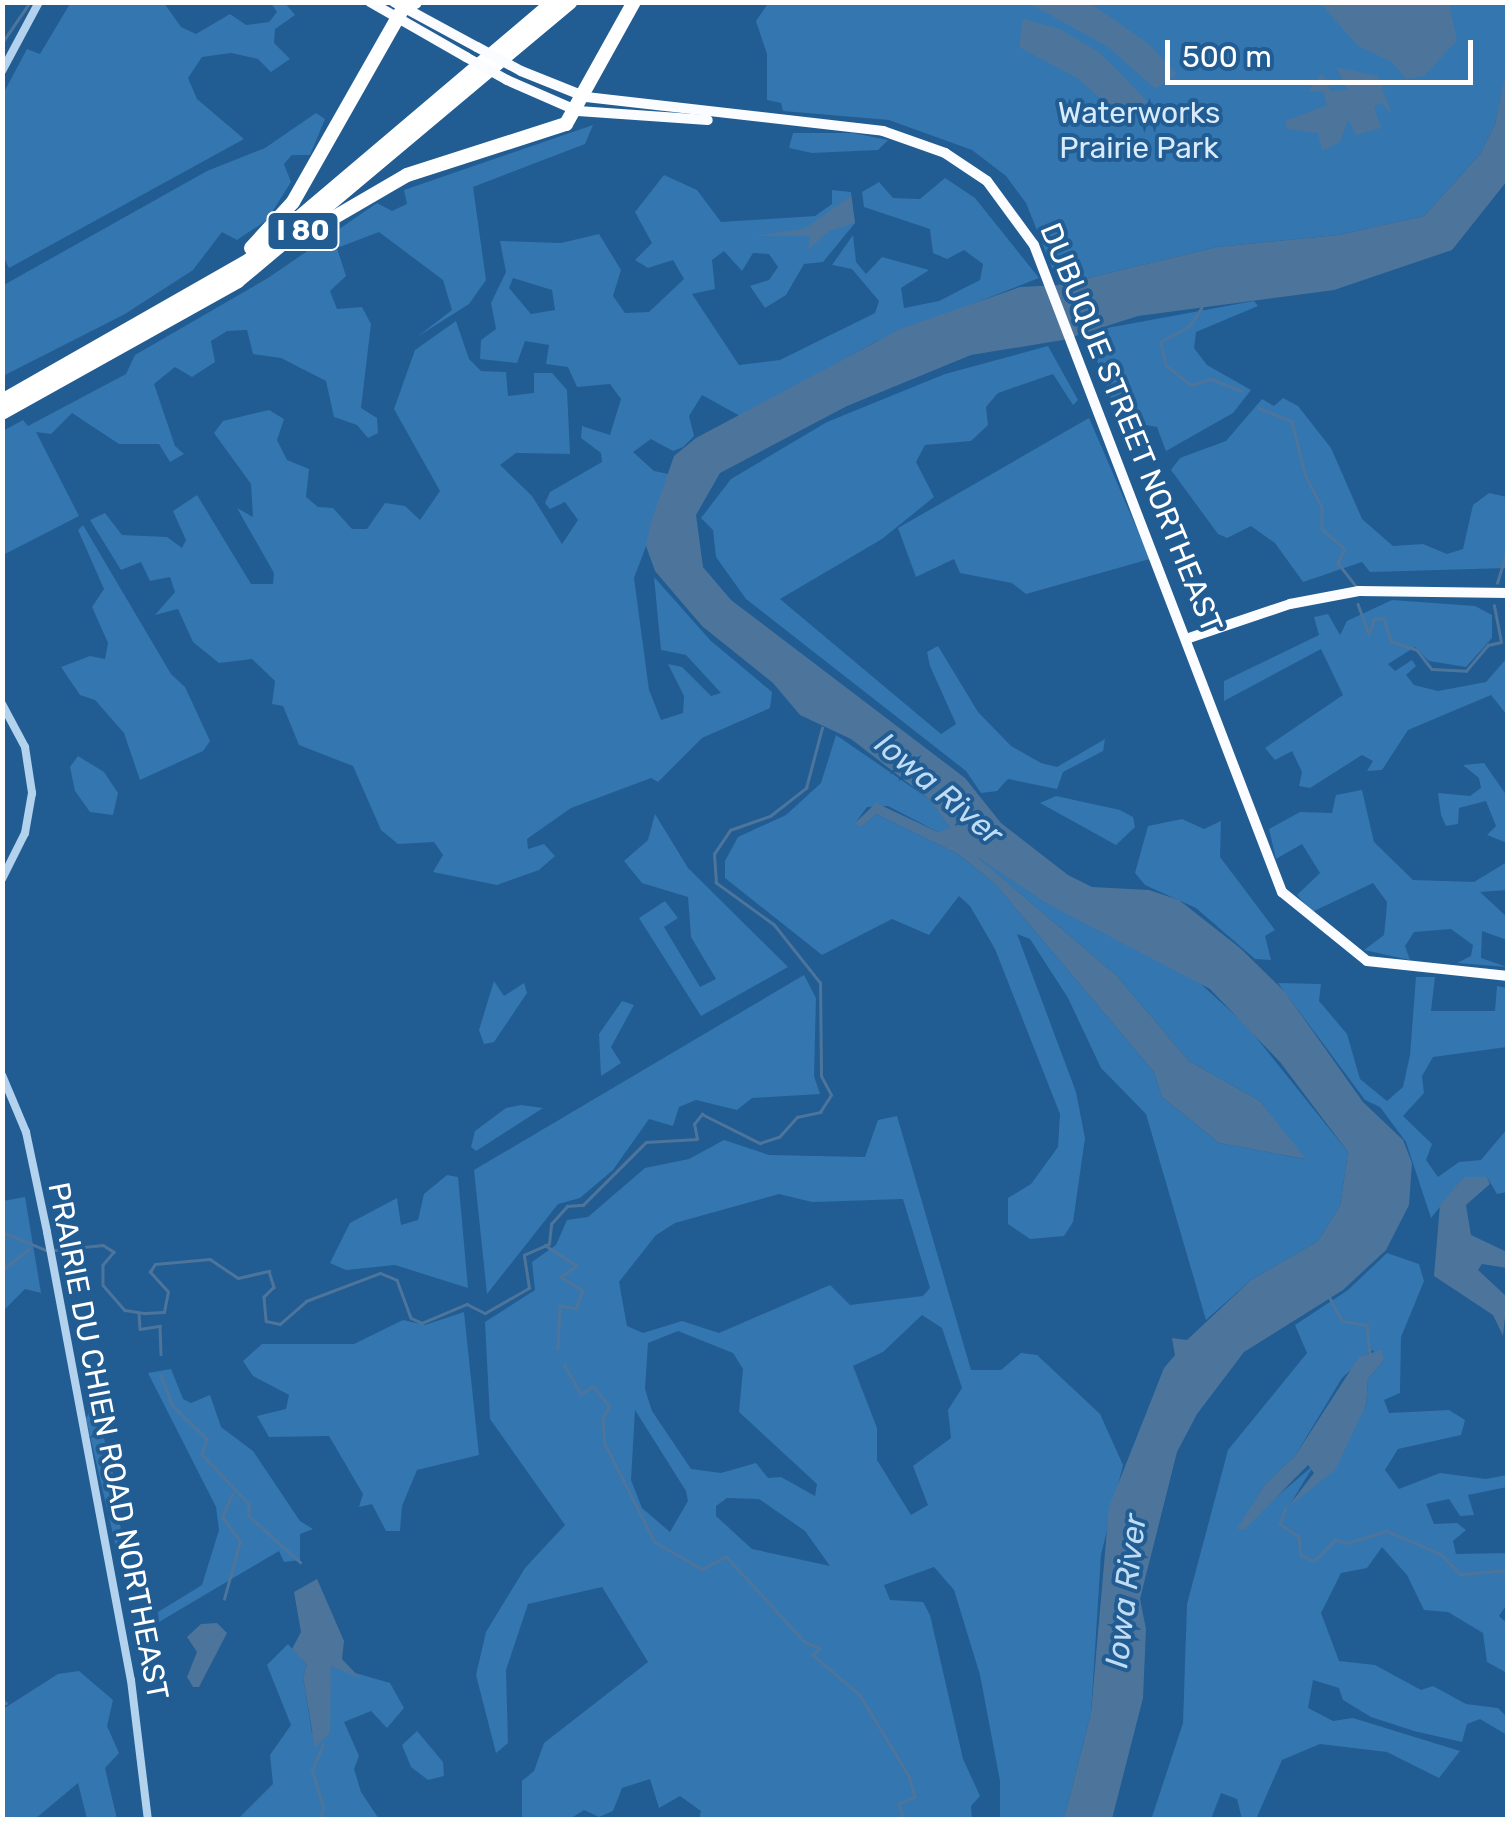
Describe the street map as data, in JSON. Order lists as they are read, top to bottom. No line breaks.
{"streets":{"highway":["I 80"],"main road":["DUBUQUE STREET NORTHEAST"],"street":["PRAIRIE DU CHIEN ROAD NORTHEAST"]},"water":["Iowa River"],"parks":["Waterworks Prairie Park"],"scale_bar":"500 m"}
